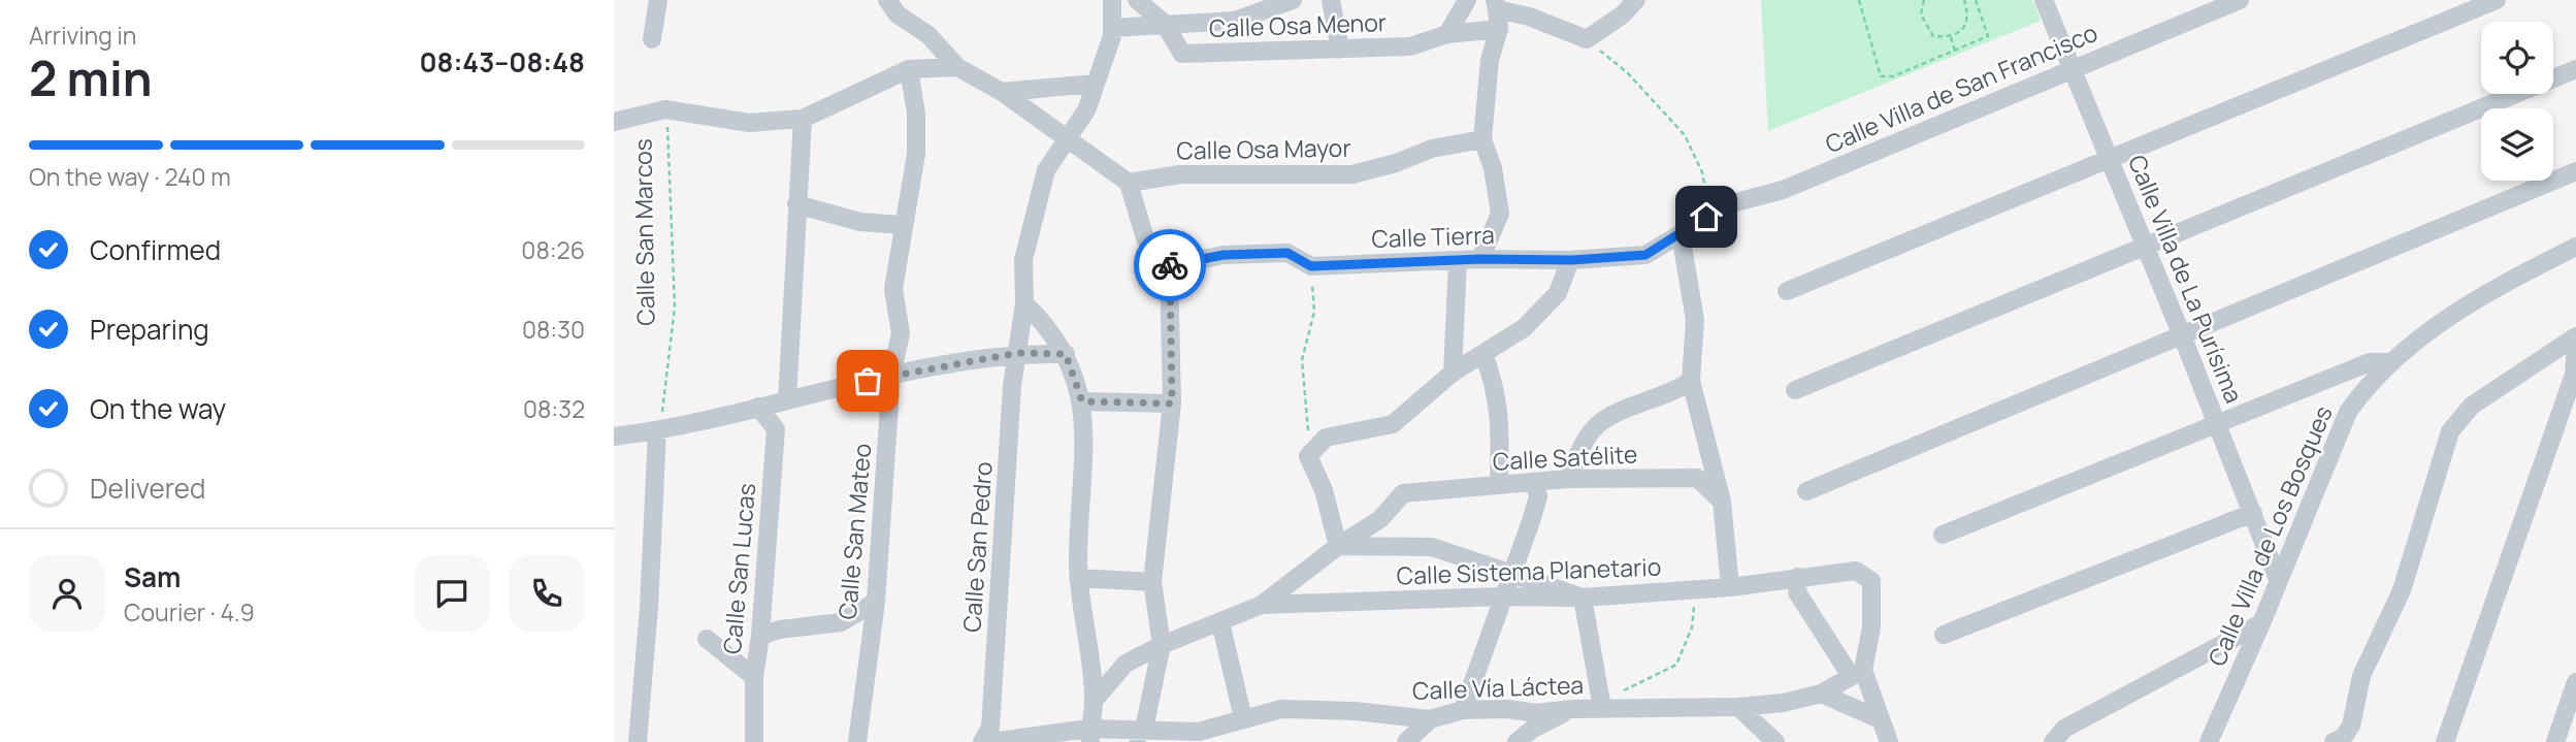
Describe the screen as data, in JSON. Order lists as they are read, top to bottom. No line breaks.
{"streets":{"street":["Calle Osa Menor","Calle Villa de San Francisco","Calle Osa Mayor","Calle Tierra","Calle Villa de La Purísima","Calle Satélite","Calle San Mateo","Calle Villa de Los Bosques","Calle San Pedro","Calle San Lucas","Calle Sistema Planetario","Calle Vía Láctea"],"path":["Calle San Marcos"]},"crossings":[["Calle Villa de San Francisco","Calle Tierra"],["Calle Villa de San Francisco","Calle Villa de La Purísima"],["Calle Villa de La Purísima","Calle Villa de Los Bosques"],["Calle Sistema Planetario","Calle Vía Láctea"]],"page":{"heading":["2 min","Arriving in","08:43–08:48"],"panel":["Sam","Courier · 4.9"],"bar":"On the way · 240 m","list":[["Confirmed","08:26"],["Preparing","08:30"],["On the way","08:32"],"Delivered"]}}
